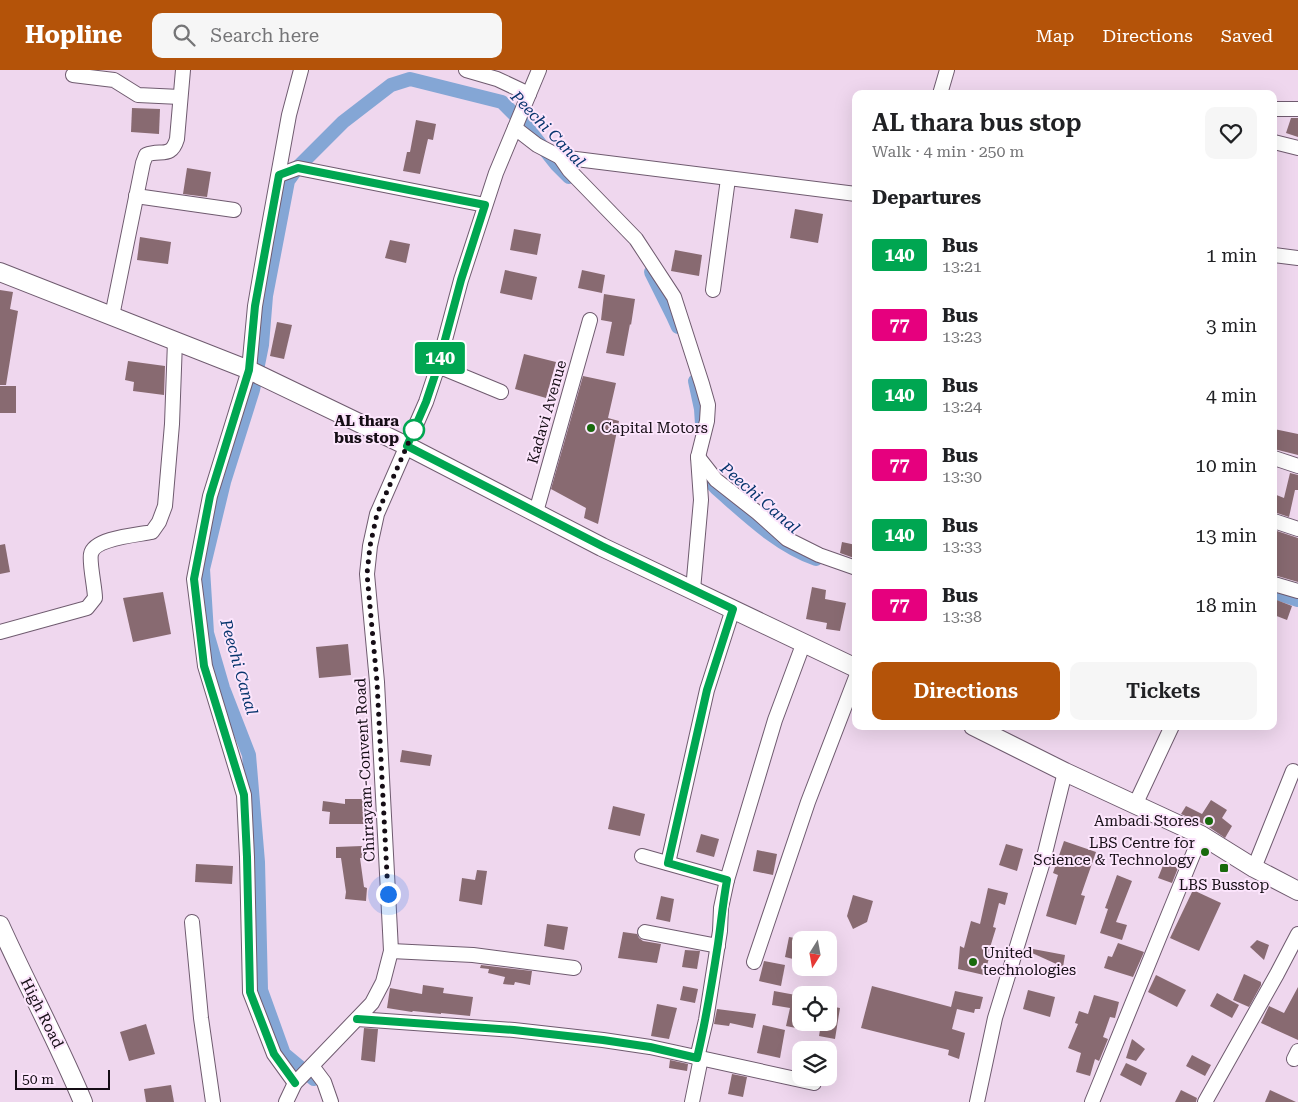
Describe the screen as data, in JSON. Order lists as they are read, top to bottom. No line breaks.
{"streets":{"main road":["High Road"],"street":["Kadavi Avenue","Chirrayam-Convent Road"]},"water":["Peechi Canal"],"places":{"other":["Capital Motors","AL thara bus stop","Ambadi Stores","LBS Centre for Science & Technology","United technologies"],"transit":["LBS Busstop"]},"lines":["bus line 140"],"scale_bar":"50 m","north":"bottom","page":{"header":"Hopline","search":"Search here","nav":["Map","Directions","Saved"],"on_map":"140","heading":[["AL thara bus stop","Walk · 4 min · 250 m"],"Departures"],"list":[{"mark":"140","name":"Bus","note":"13:21","value":"1 min"},{"mark":"77","name":"Bus","note":"13:23","value":"3 min"},{"mark":"140","name":"Bus","note":"13:24","value":"4 min"},{"mark":"77","name":"Bus","note":"13:30","value":"10 min"},{"mark":"140","name":"Bus","note":"13:33","value":"13 min"},{"mark":"77","name":"Bus","note":"13:38","value":"18 min"}],"buttons":["Directions","Tickets"],"scale":"50 m"}}
